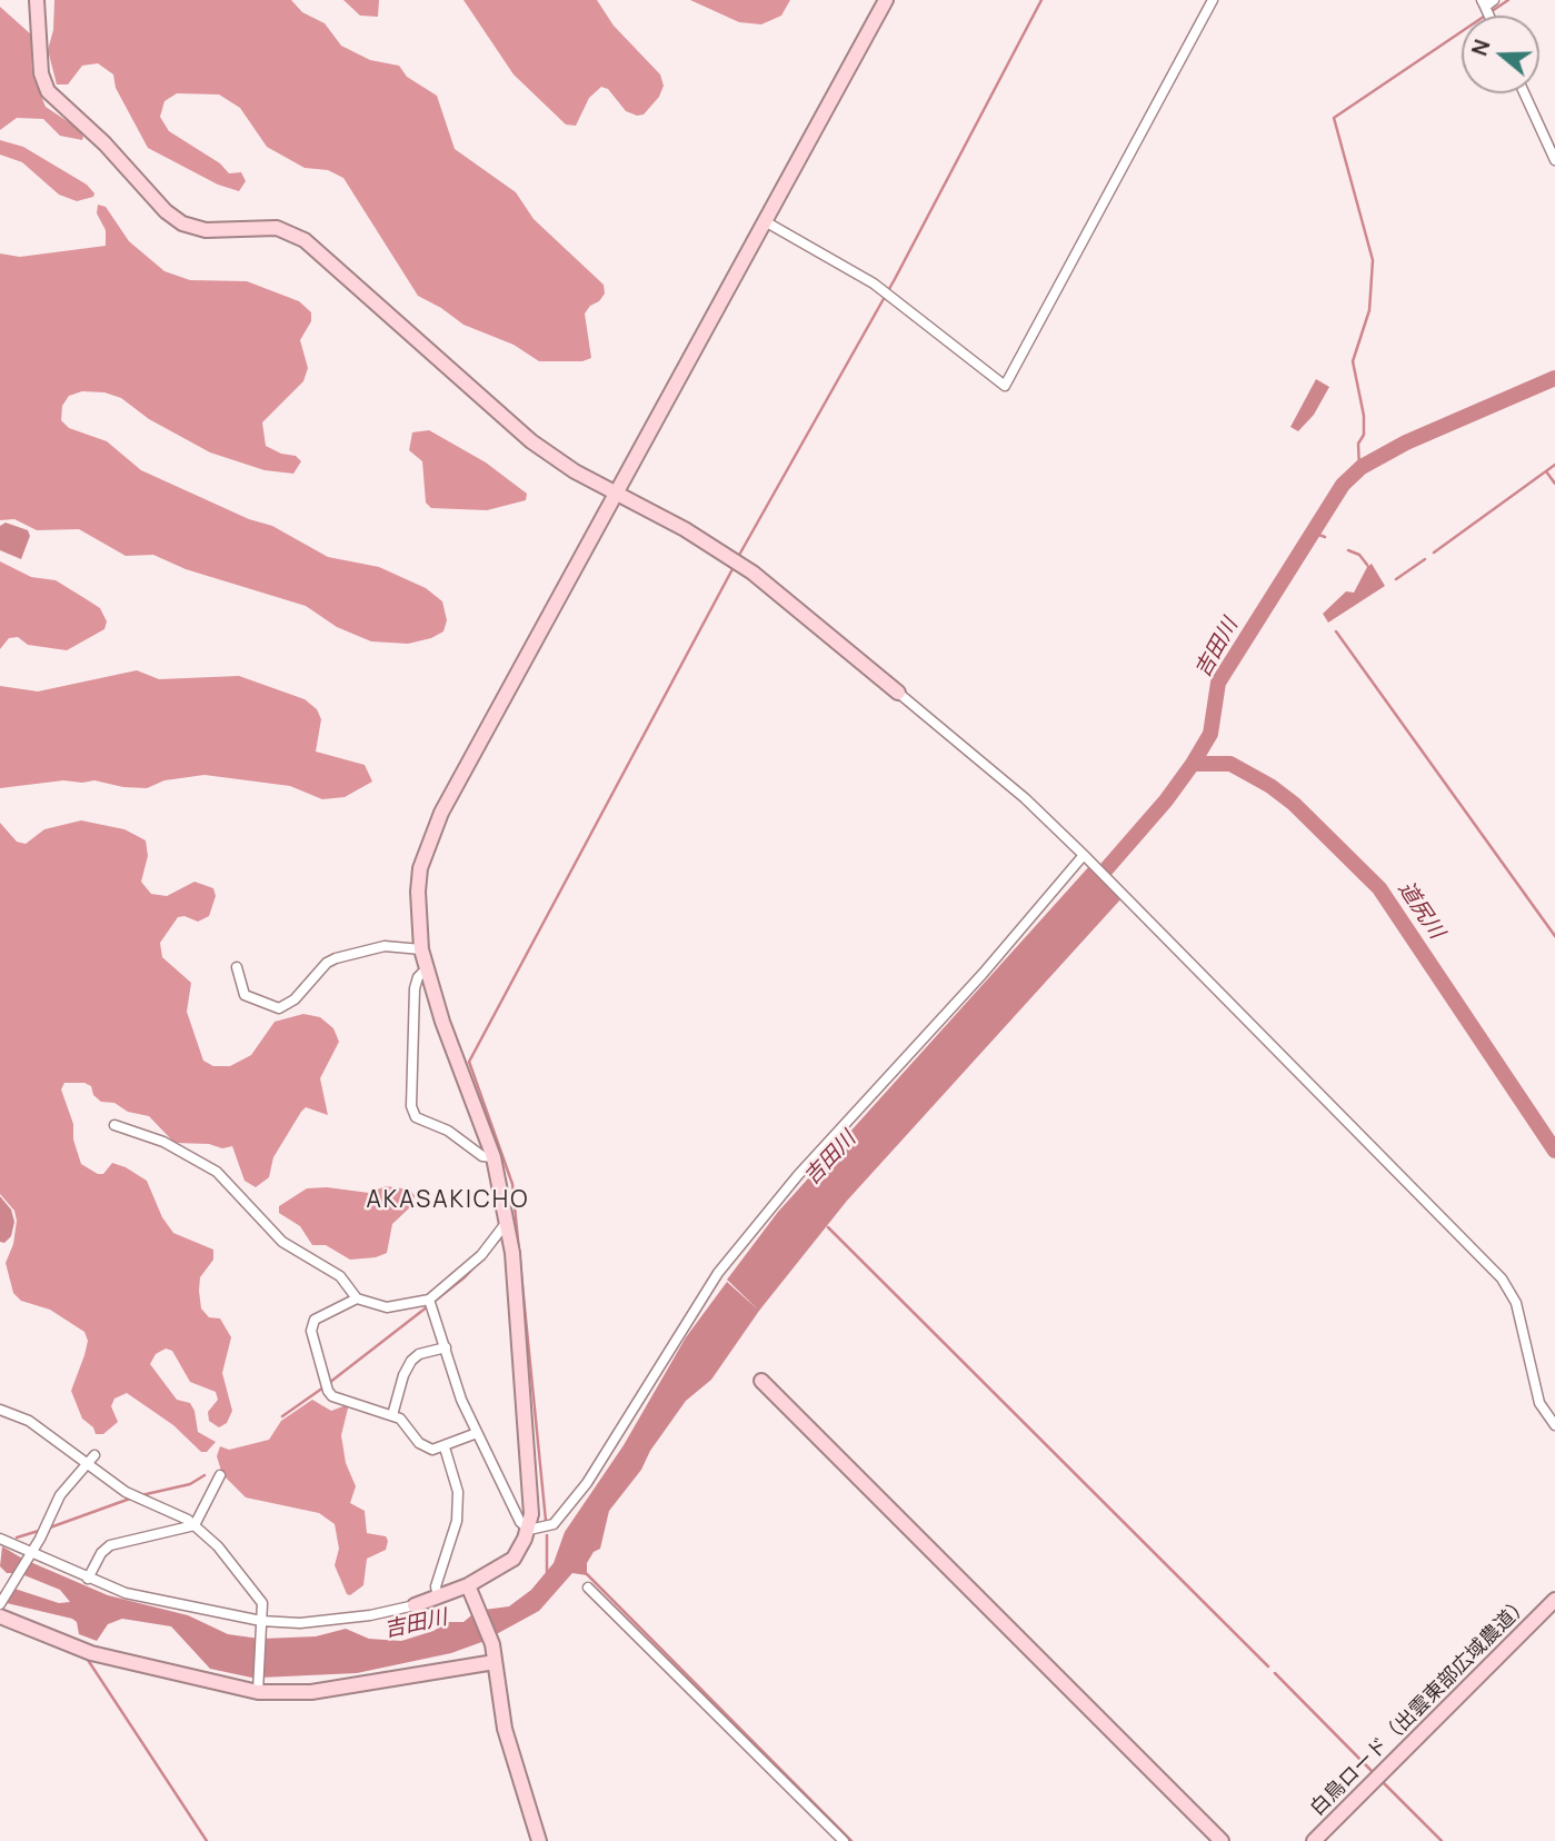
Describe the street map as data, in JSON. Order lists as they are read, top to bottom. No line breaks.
{"streets":{"street":["白鳥ロード（出雲東部広域農道）"]},"districts":["AKASAKICHO"],"water":["吉田川","道尻川"],"north":"left"}
